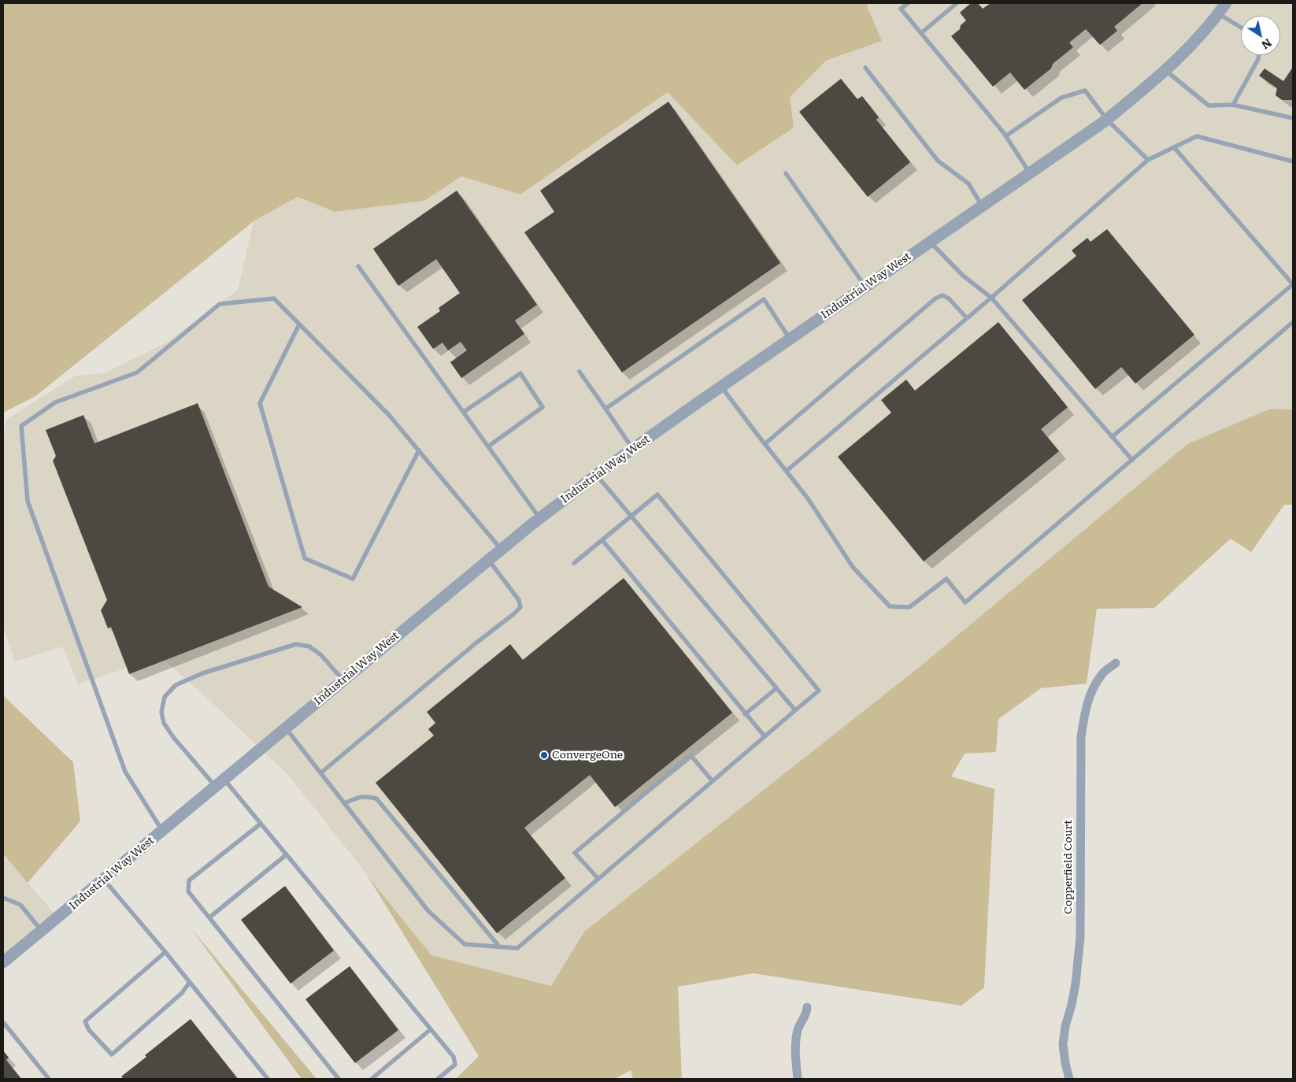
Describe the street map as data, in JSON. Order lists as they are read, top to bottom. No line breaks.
{"streets":{"street":["Industrial Way West","Copperfield Court"]},"places":["ConvergeOne"],"north":"bottom right"}
